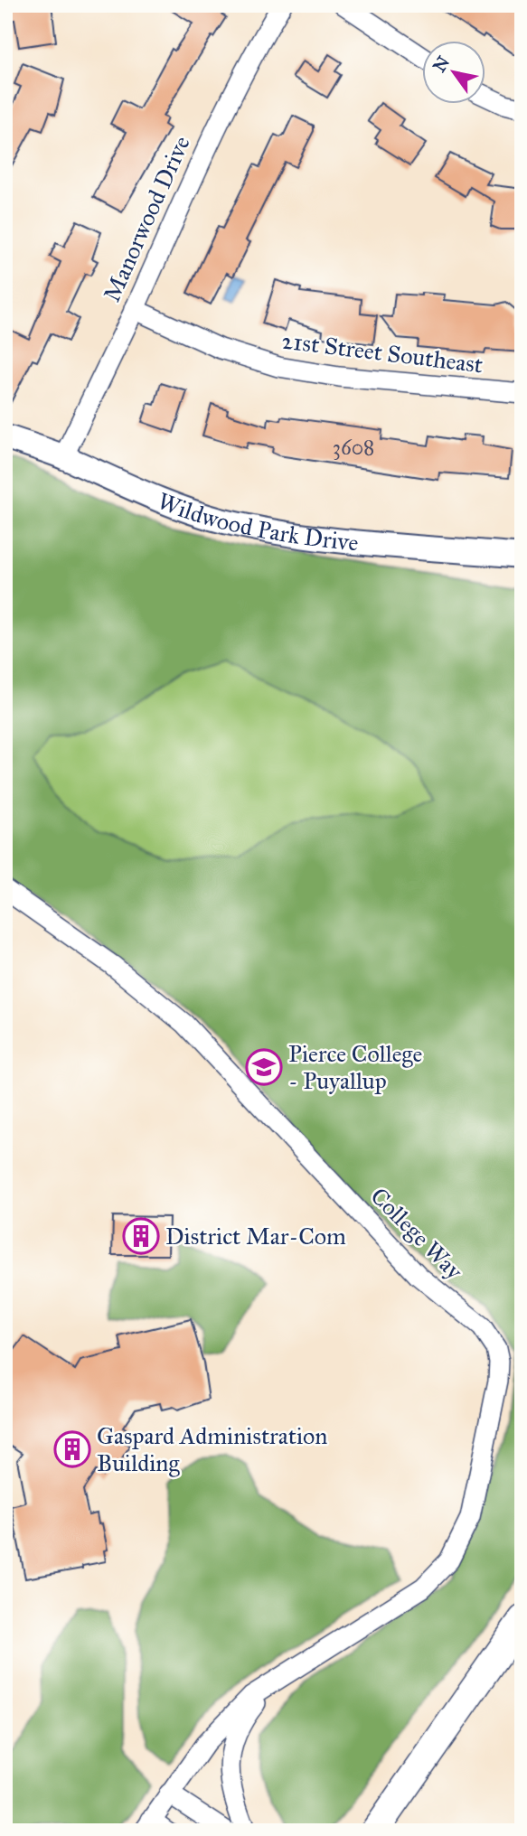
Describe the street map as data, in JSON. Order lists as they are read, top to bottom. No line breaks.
{"streets":{"street":["Manorwood Drive","21st Street Southeast","Wildwood Park Drive","College Way"]},"crossings":[["Manorwood Drive","21st Street Southeast"],["Manorwood Drive","Wildwood Park Drive"]],"places":{"school or university":["Pierce College - Puyallup"],"building":["District Mar-Com","Gaspard Administration Building"]},"house_numbers":["3608"],"north":"top left"}
